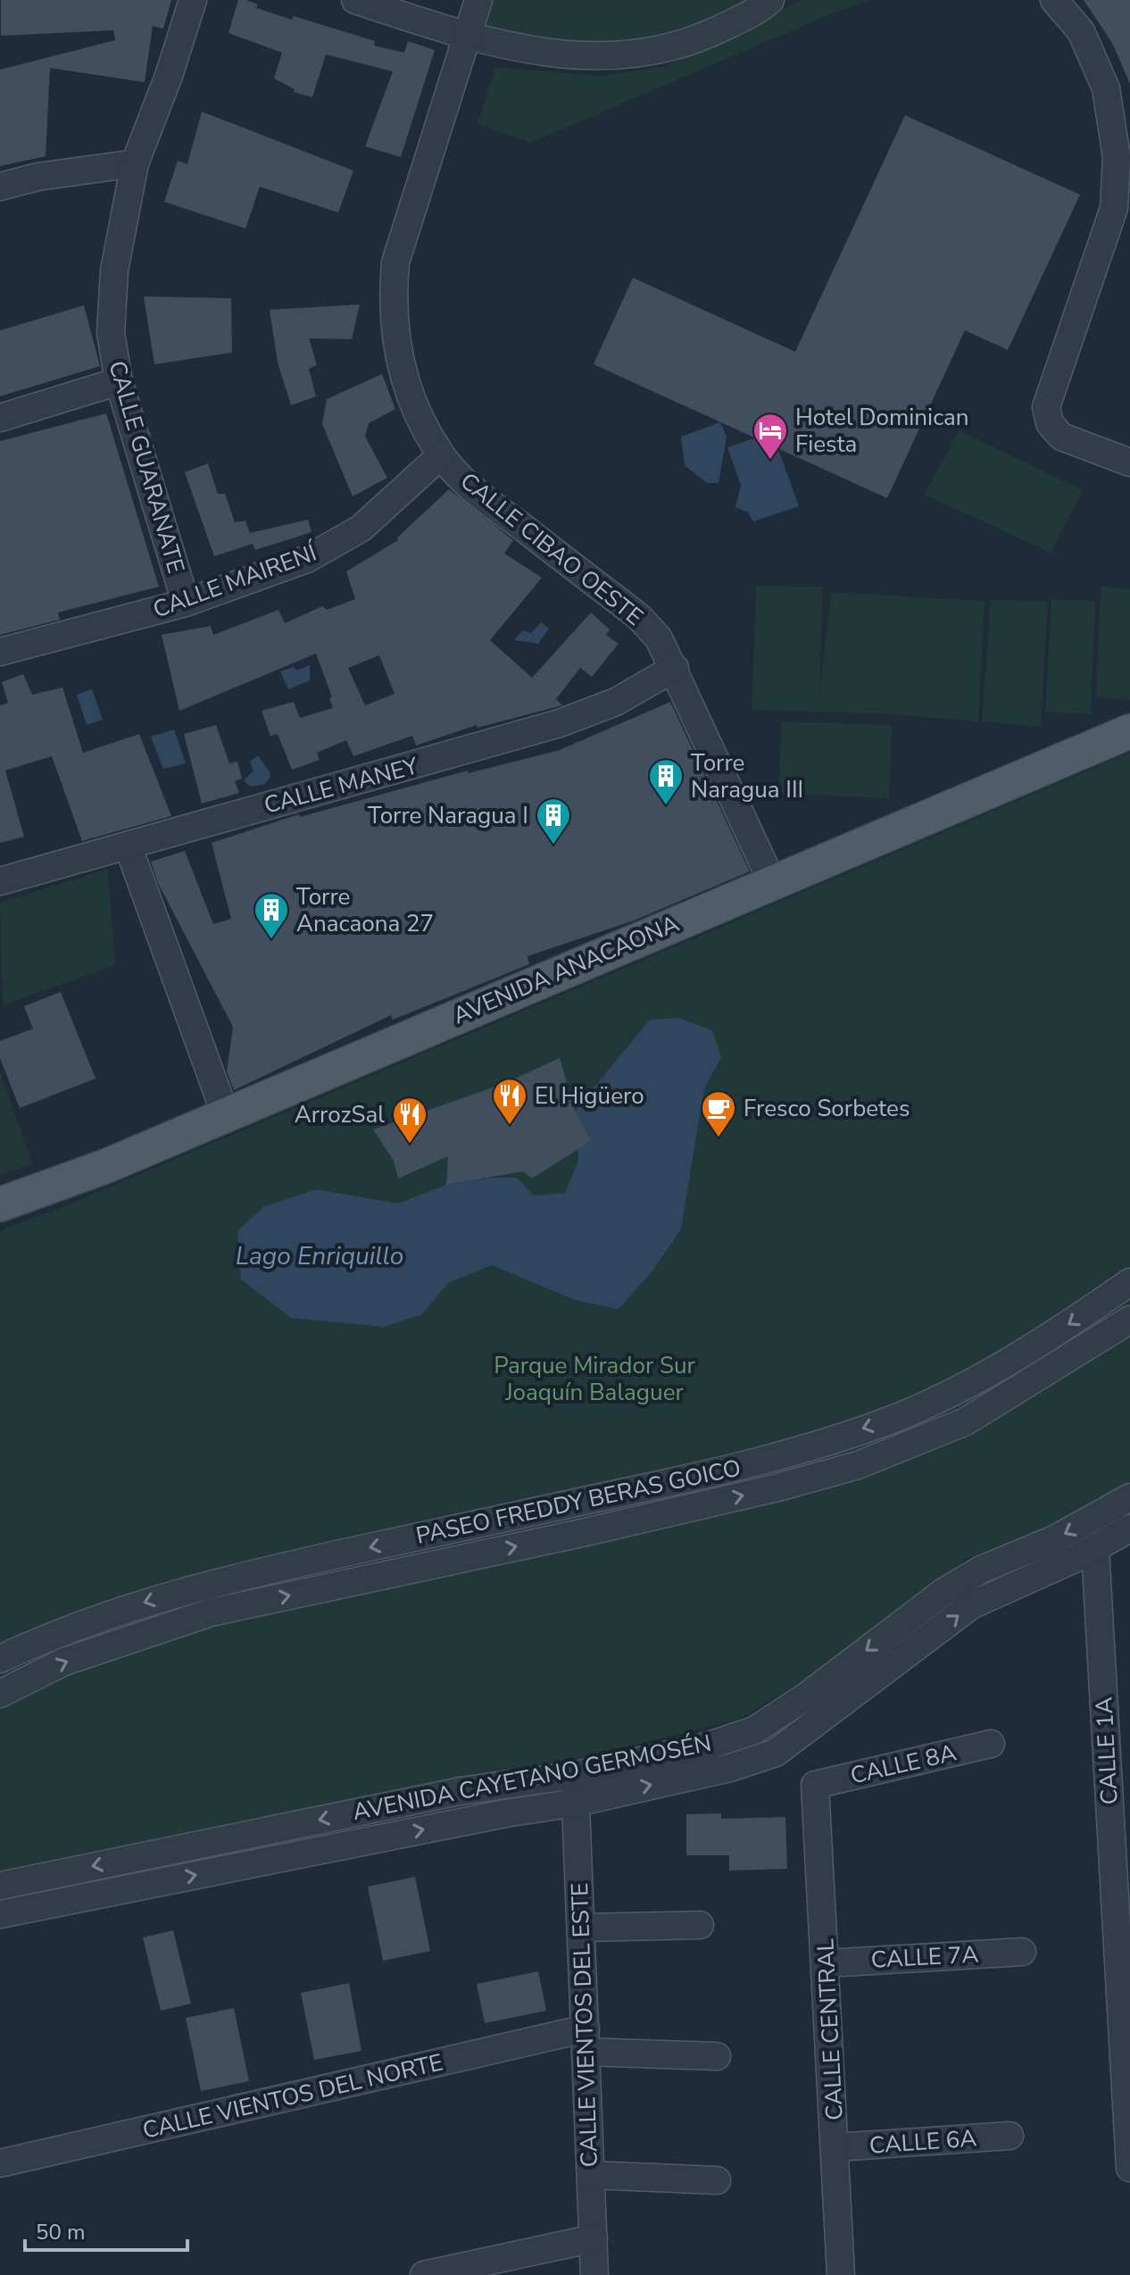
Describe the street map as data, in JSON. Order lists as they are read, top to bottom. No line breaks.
{"streets":{"main road":["AVENIDA ANACAONA"],"street":["CALLE GUARANATE","CALLE CIBAO OESTE","CALLE MAIRENÍ","CALLE MANEY","PASEO FREDDY BERAS GOICO","CALLE 1A","CALLE 8A","AVENIDA CAYETANO GERMOSÉN","CALLE 7A","CALLE VIENTOS DEL ESTE","CALLE CENTRAL","CALLE VIENTOS DEL NORTE","CALLE 6A"]},"crossings":[["CALLE GUARANATE","CALLE MAIRENÍ"],["CALLE CIBAO OESTE","CALLE MAIRENÍ"],["CALLE CIBAO OESTE","CALLE MANEY"],["CALLE CIBAO OESTE","AVENIDA ANACAONA"],["CALLE 1A","AVENIDA CAYETANO GERMOSÉN"],["CALLE 8A","CALLE CENTRAL"],["AVENIDA CAYETANO GERMOSÉN","CALLE VIENTOS DEL ESTE"],["CALLE 7A","CALLE CENTRAL"],["CALLE VIENTOS DEL ESTE","CALLE VIENTOS DEL NORTE"],["CALLE CENTRAL","CALLE 6A"]],"water":["Lago Enriquillo"],"parks":["Parque Mirador Sur Joaquín Balaguer"],"places":{"hotel":["Hotel Dominican Fiesta"],"building":["Torre Naragua III","Torre Naragua I","Torre Anacaona 27"],"restaurant":["El Higüero","ArrozSal"],"cafe":["Fresco Sorbetes"]},"scale_bar":"50 m"}
